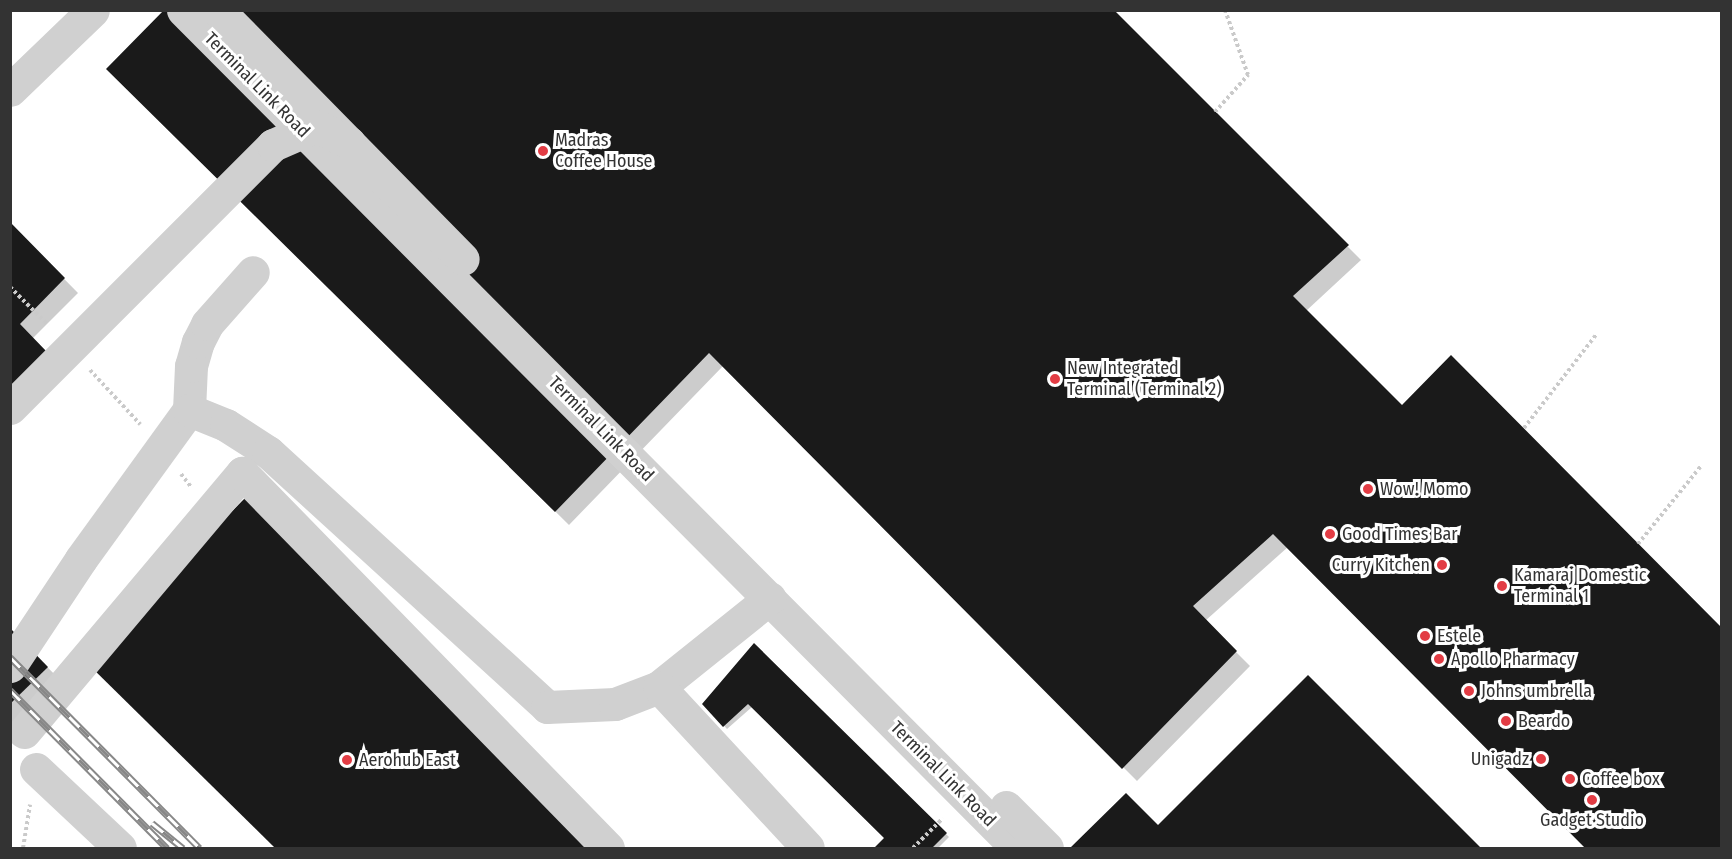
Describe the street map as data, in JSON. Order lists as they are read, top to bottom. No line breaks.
{"streets":{"street":["Terminal Link Road"]},"places":["Madras Coffee House","New Integrated Terminal (Terminal 2)","Wow! Momo","Good Times Bar","Curry Kitchen","Kamaraj Domestic Terminal 1","Estele","Apollo Pharmacy","Johns umbrella","Beardo","Unigadz","Aerohub East","Coffee box","Gadget Studio"]}
